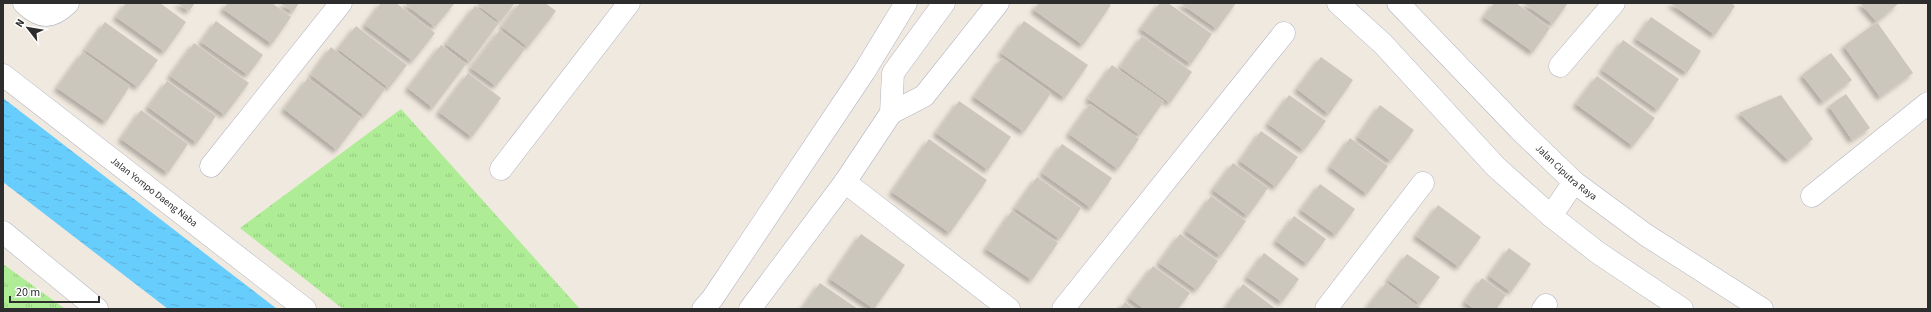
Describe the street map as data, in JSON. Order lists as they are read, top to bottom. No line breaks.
{"streets":{"street":["Jalan Ciputra Raya","Jalan Yompo Daeng Naba"]},"scale_bar":"20 m","north":"top left"}
